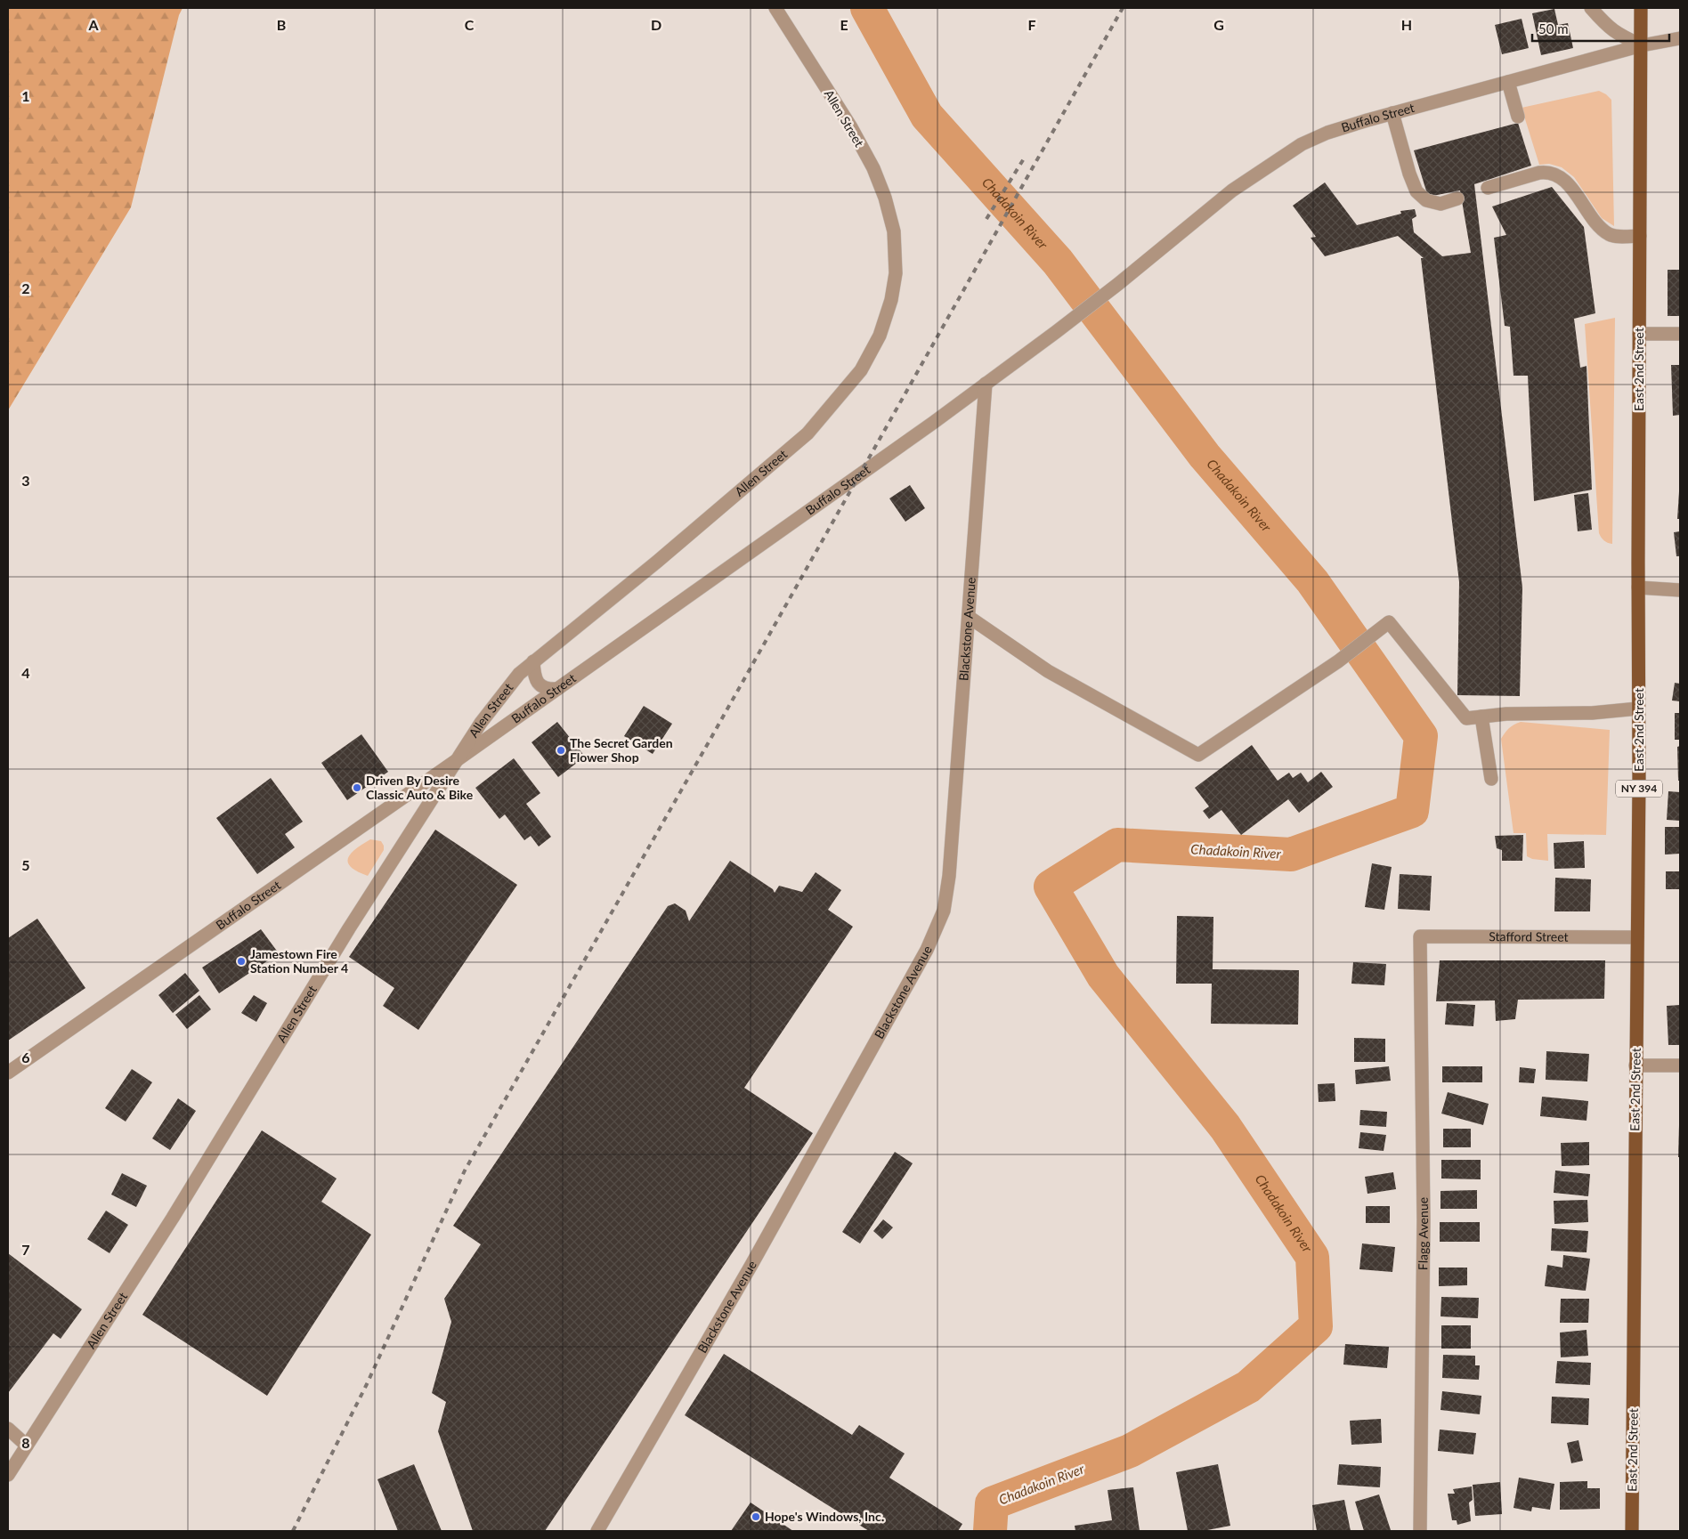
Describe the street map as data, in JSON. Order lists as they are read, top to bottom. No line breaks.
{"streets":{"main road":["East 2nd Street","NY 394"],"street":["Buffalo Street","Allen Street","Blackstone Avenue","Stafford Street","Flagg Avenue"]},"crossings":[["Buffalo Street","Allen Street"],["Buffalo Street","East 2nd Street"],["Buffalo Street","Blackstone Avenue"],["East 2nd Street","Stafford Street"],["Stafford Street","Flagg Avenue"]],"water":["Chadakoin River"],"places":["The Secret Garden Flower Shop","Driven By Desire Classic Auto & Bike","Jamestown Fire Station Number 4","Hope's Windows, Inc."],"scale_bar":"50 m","grid":{"columns":["A","B","C","D","E","F","G","H"],"rows":["1","2","3","4","5","6","7","8"]}}
